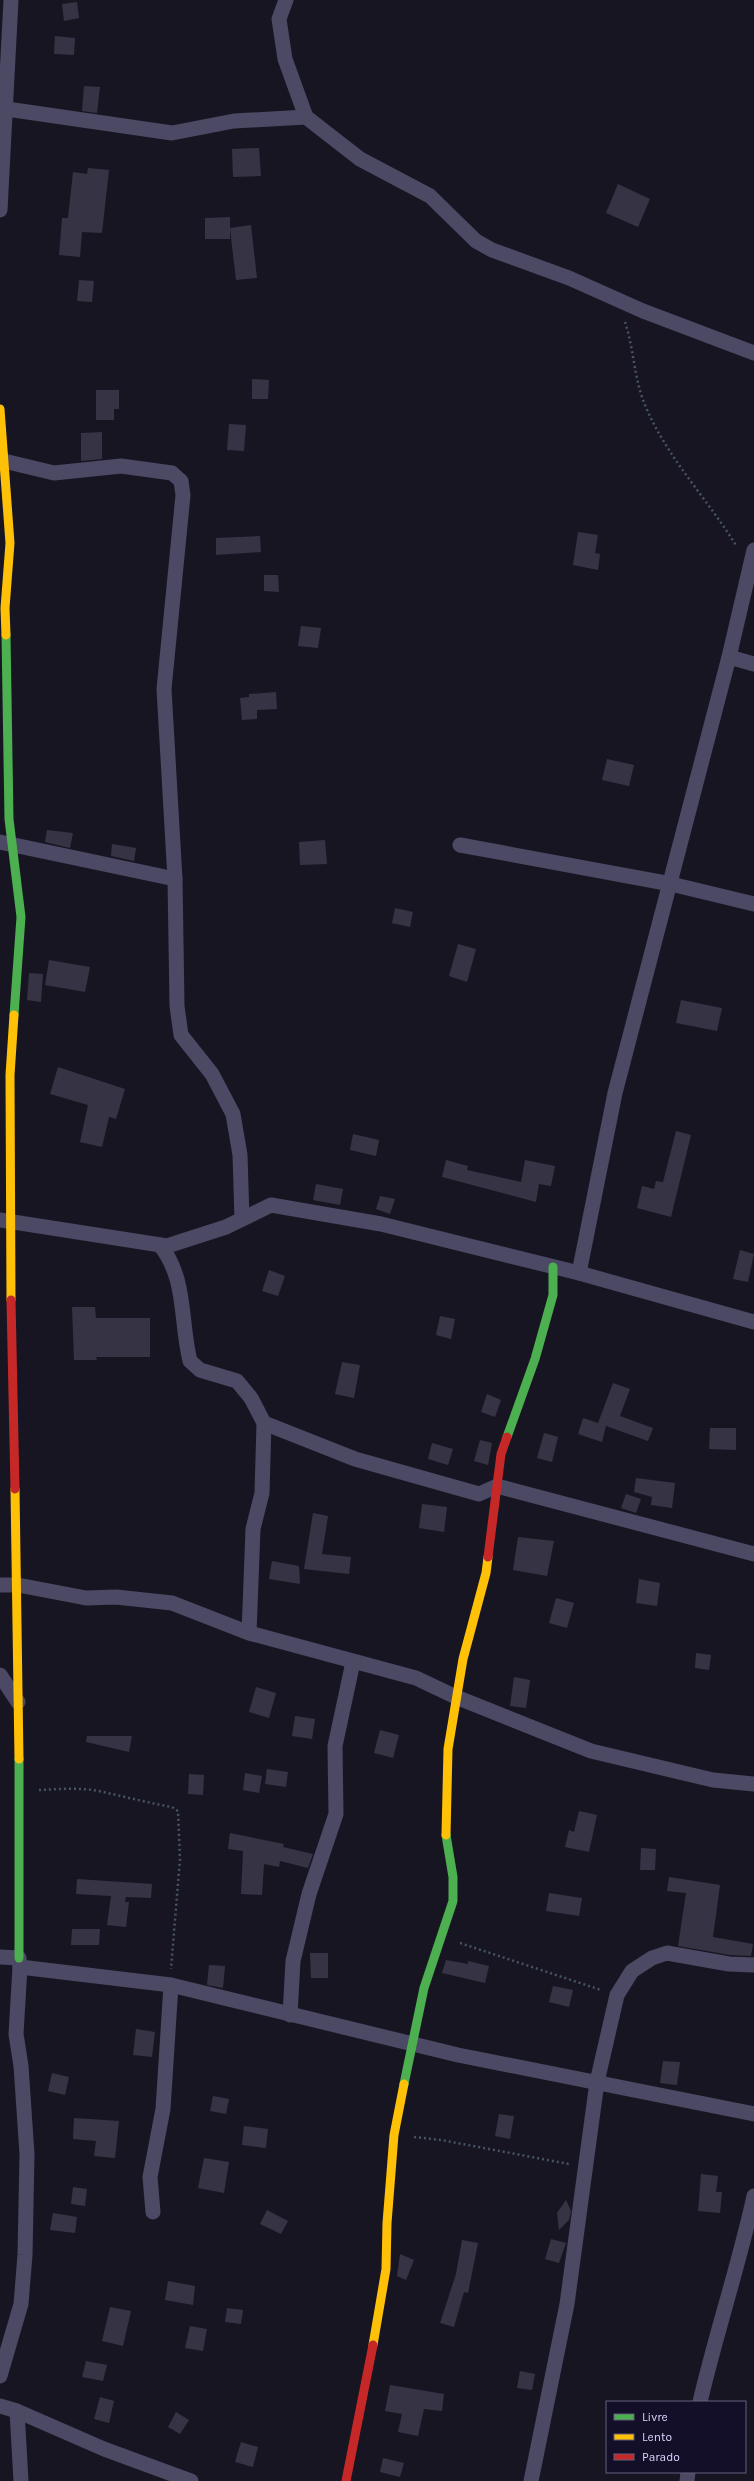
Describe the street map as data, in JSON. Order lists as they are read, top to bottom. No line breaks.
{"legend":["Livre","Lento","Parado"]}
